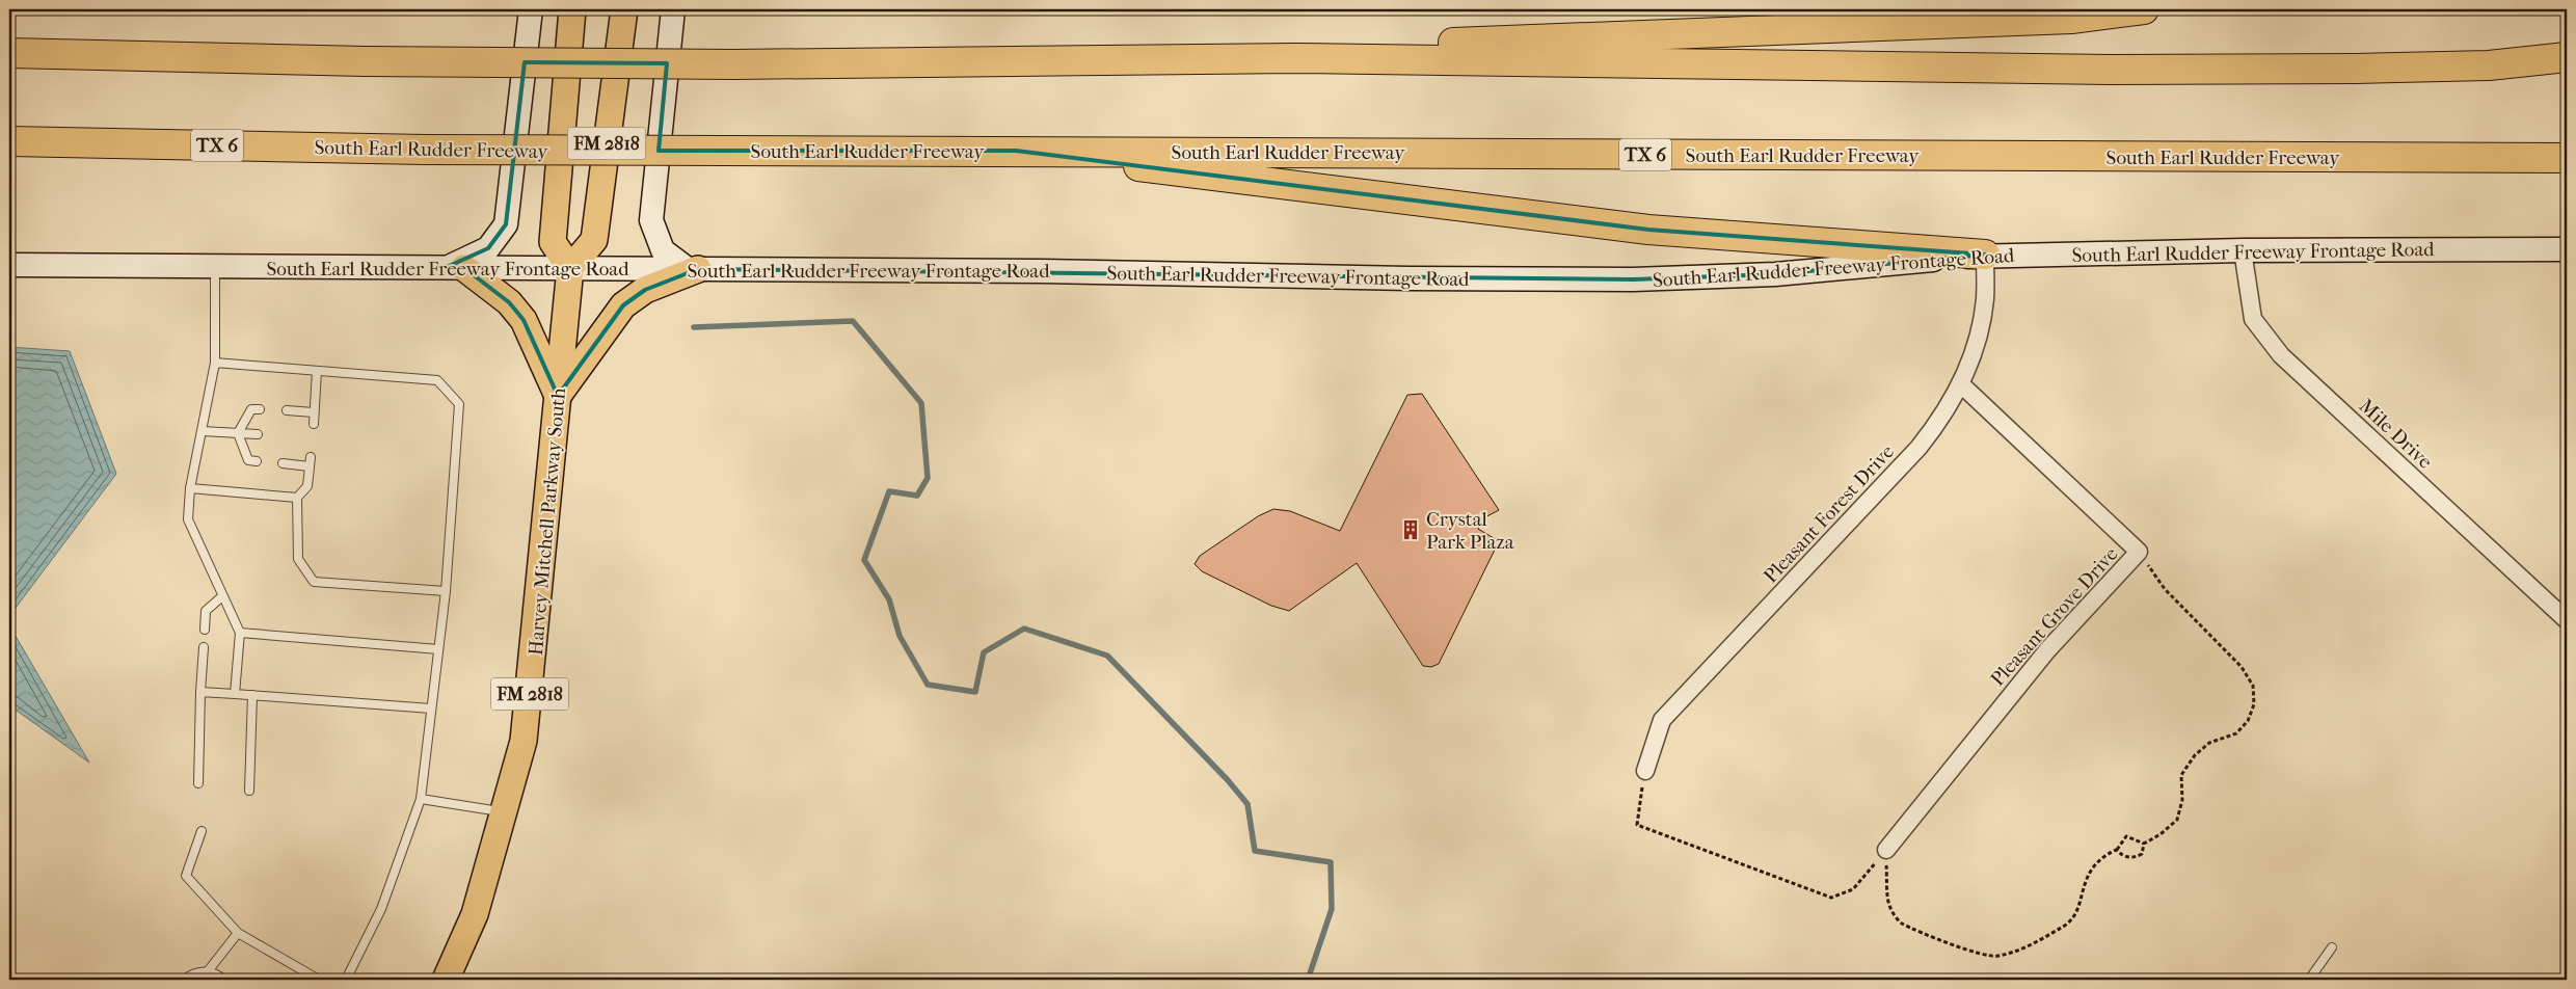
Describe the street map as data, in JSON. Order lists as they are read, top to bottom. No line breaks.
{"streets":{"highway":["TX 6","South Earl Rudder Freeway"],"main road":["FM 2818","South Earl Rudder Freeway Frontage Road","Harvey Mitchell Parkway South"],"street":["Mile Drive","Pleasant Forest Drive","Pleasant Grove Drive"]},"crossings":[["FM 2818","South Earl Rudder Freeway Frontage Road"],["FM 2818","Harvey Mitchell Parkway South"],["South Earl Rudder Freeway Frontage Road","Mile Drive"],["South Earl Rudder Freeway Frontage Road","Pleasant Forest Drive"],["South Earl Rudder Freeway Frontage Road","Harvey Mitchell Parkway South"],["Pleasant Forest Drive","Pleasant Grove Drive"]],"places":{"building":["Crystal Park Plaza"]}}
